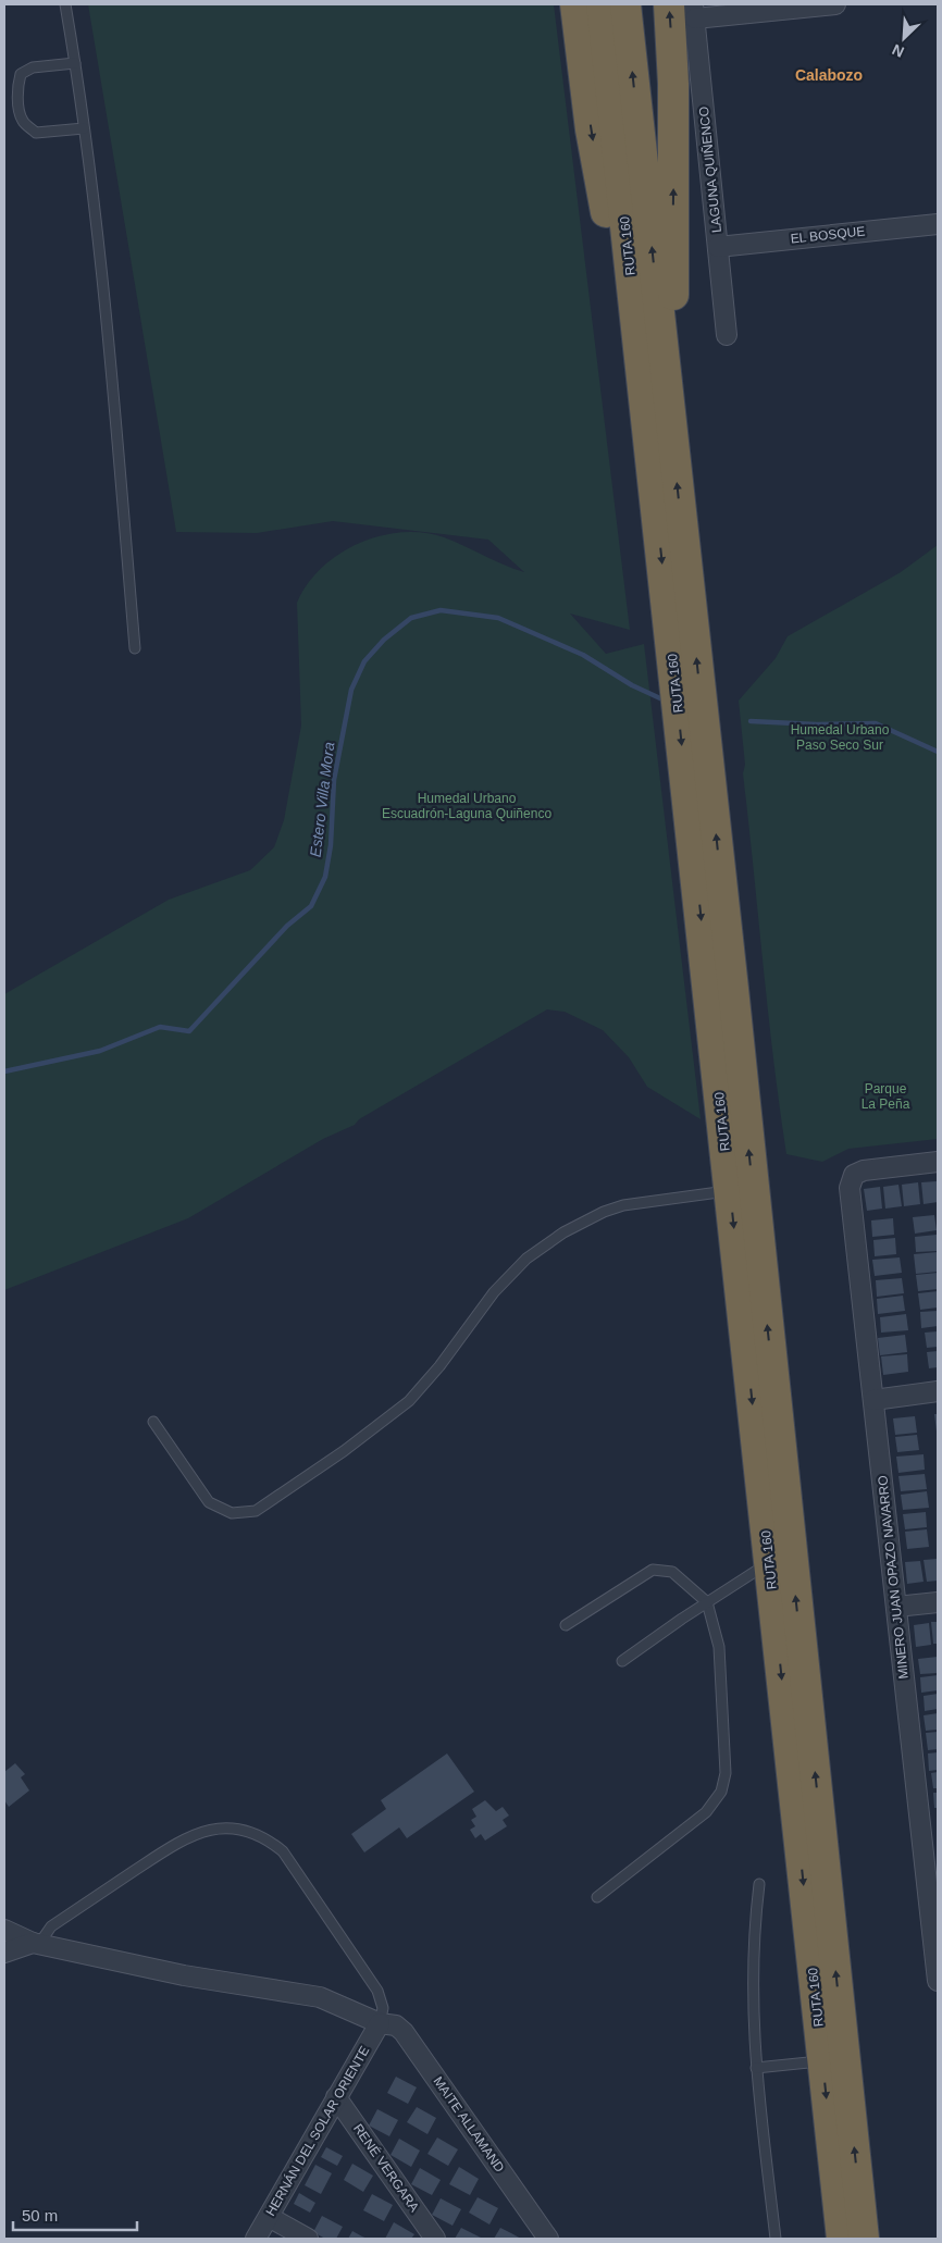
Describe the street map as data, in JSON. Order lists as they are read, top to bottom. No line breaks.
{"streets":{"highway":["RUTA 160"],"street":["LAGUNA QUIÑENCO","EL BOSQUE","MINERO JUAN OPAZO NAVARRO","MAITE ALLAMAND","HERNÁN DEL SOLAR ORIENTE","RENÉ VERGARA"]},"crossings":[["LAGUNA QUIÑENCO","EL BOSQUE"],["MAITE ALLAMAND","HERNÁN DEL SOLAR ORIENTE"],["HERNÁN DEL SOLAR ORIENTE","RENÉ VERGARA"]],"districts":["Calabozo"],"water":["Estero Villa Mora"],"parks":["Humedal Urbano Paso Seco Sur","Humedal Urbano Escuadrón-Laguna Quiñenco","Parque La Peña"],"scale_bar":"50 m","north":"bottom left"}
